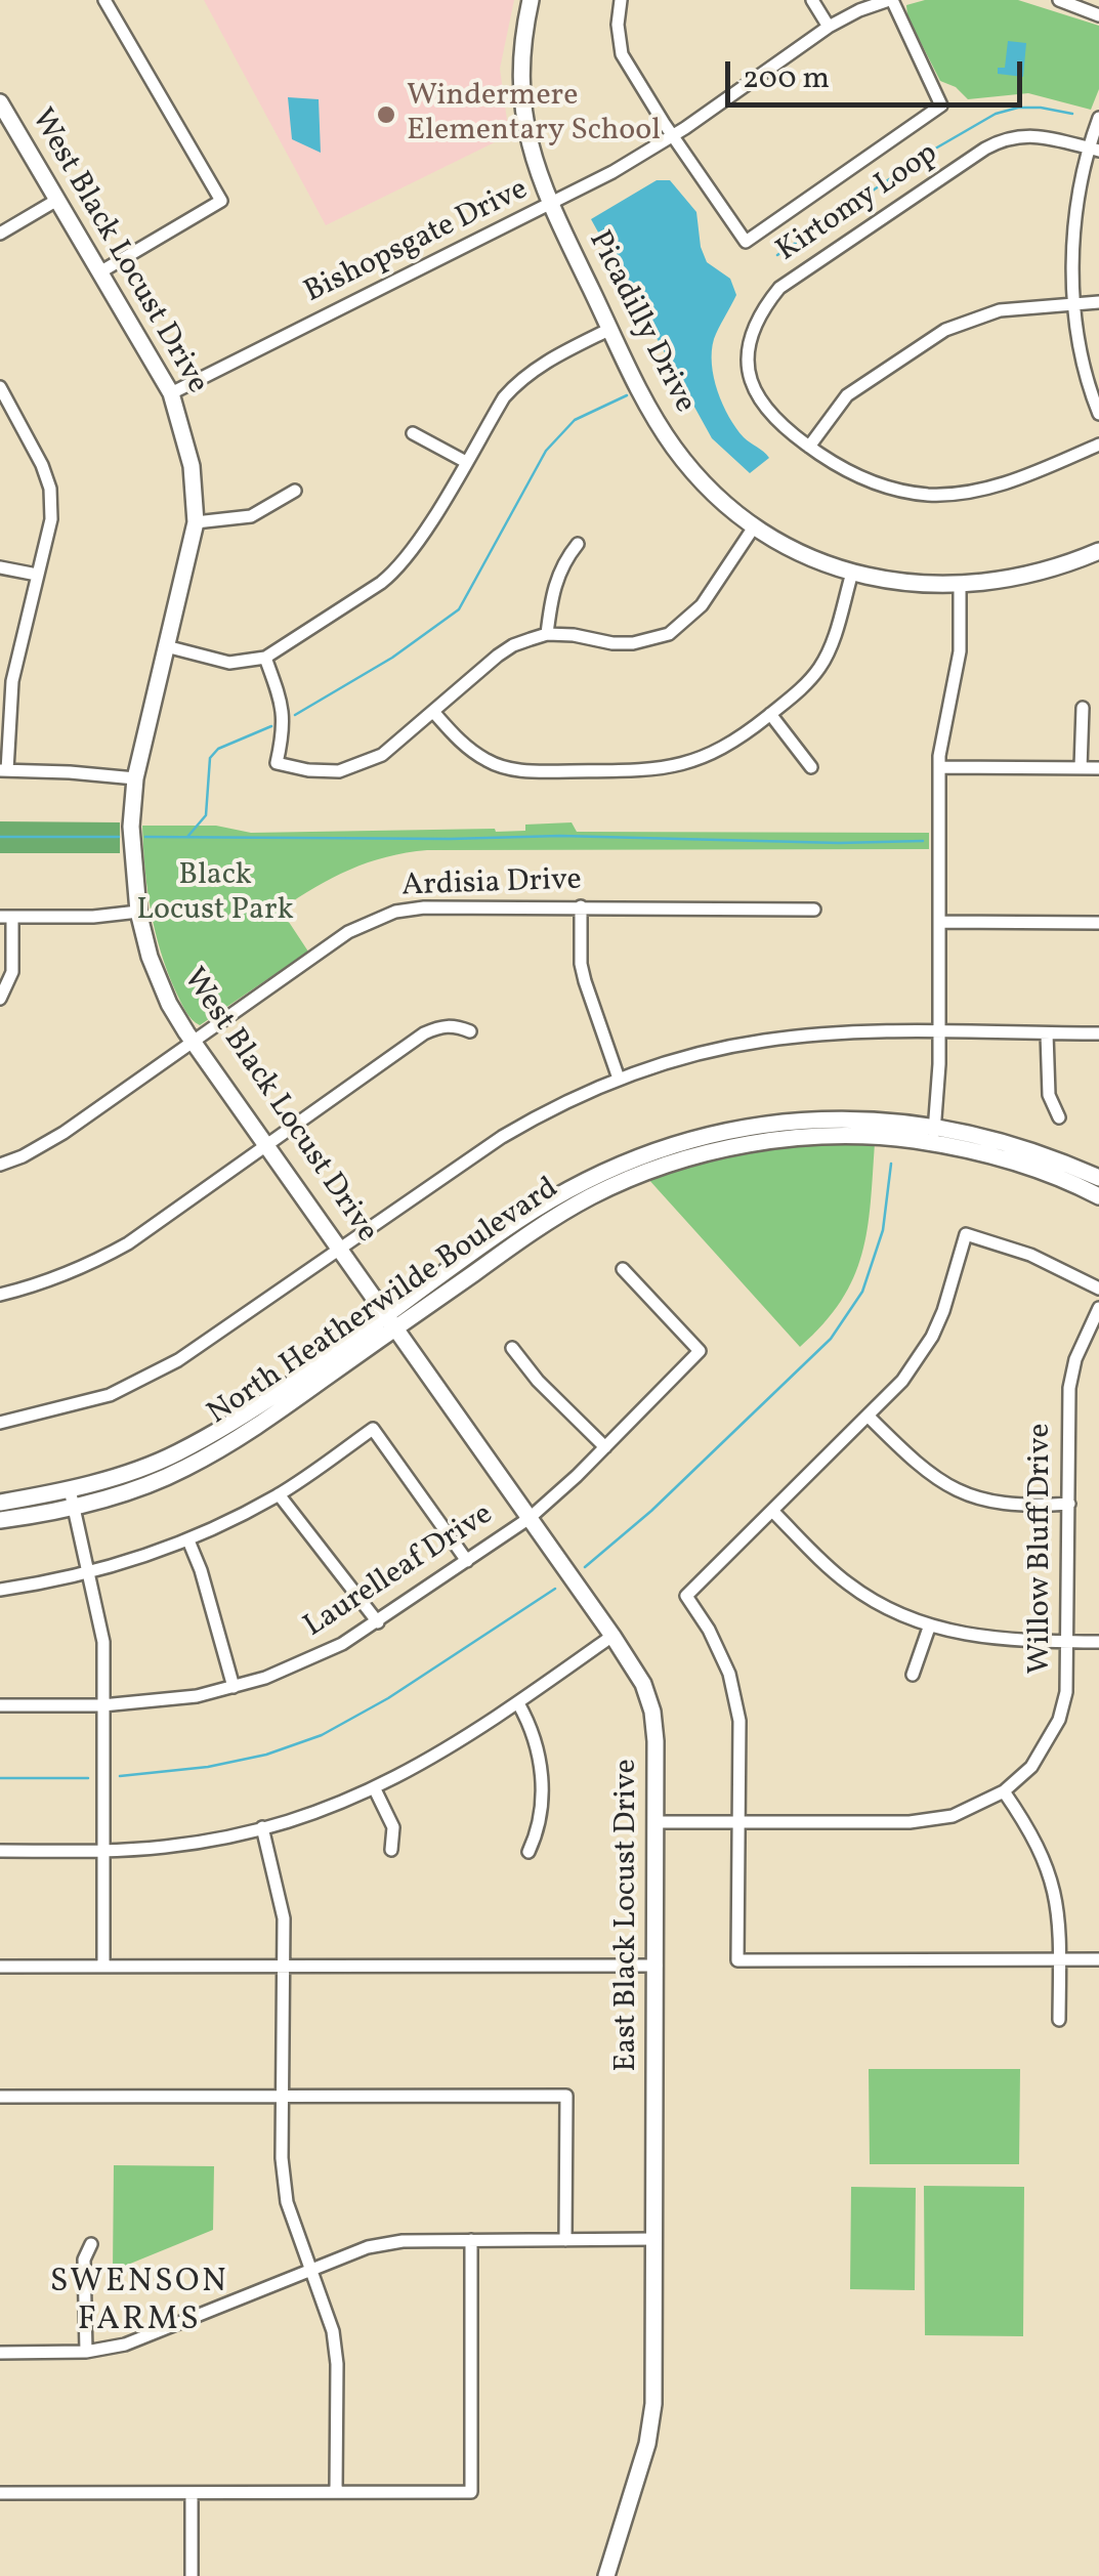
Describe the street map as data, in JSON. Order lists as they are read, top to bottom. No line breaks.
{"streets":{"street":["Kirtomy Loop","Bishopsgate Drive","West Black Locust Drive","Picadilly Drive","Ardisia Drive","North Heatherwilde Boulevard","Willow Bluff Drive","Laurelleaf Drive","East Black Locust Drive"]},"crossings":[["Bishopsgate Drive","West Black Locust Drive"],["Bishopsgate Drive","Picadilly Drive"],["West Black Locust Drive","Ardisia Drive"],["West Black Locust Drive","North Heatherwilde Boulevard"],["West Black Locust Drive","East Black Locust Drive"],["North Heatherwilde Boulevard","East Black Locust Drive"],["Willow Bluff Drive","East Black Locust Drive"],["Laurelleaf Drive","East Black Locust Drive"]],"districts":["SWENSON FARMS"],"parks":["Black Locust Park"],"places":["Windermere Elementary School"],"scale_bar":"200 m"}
